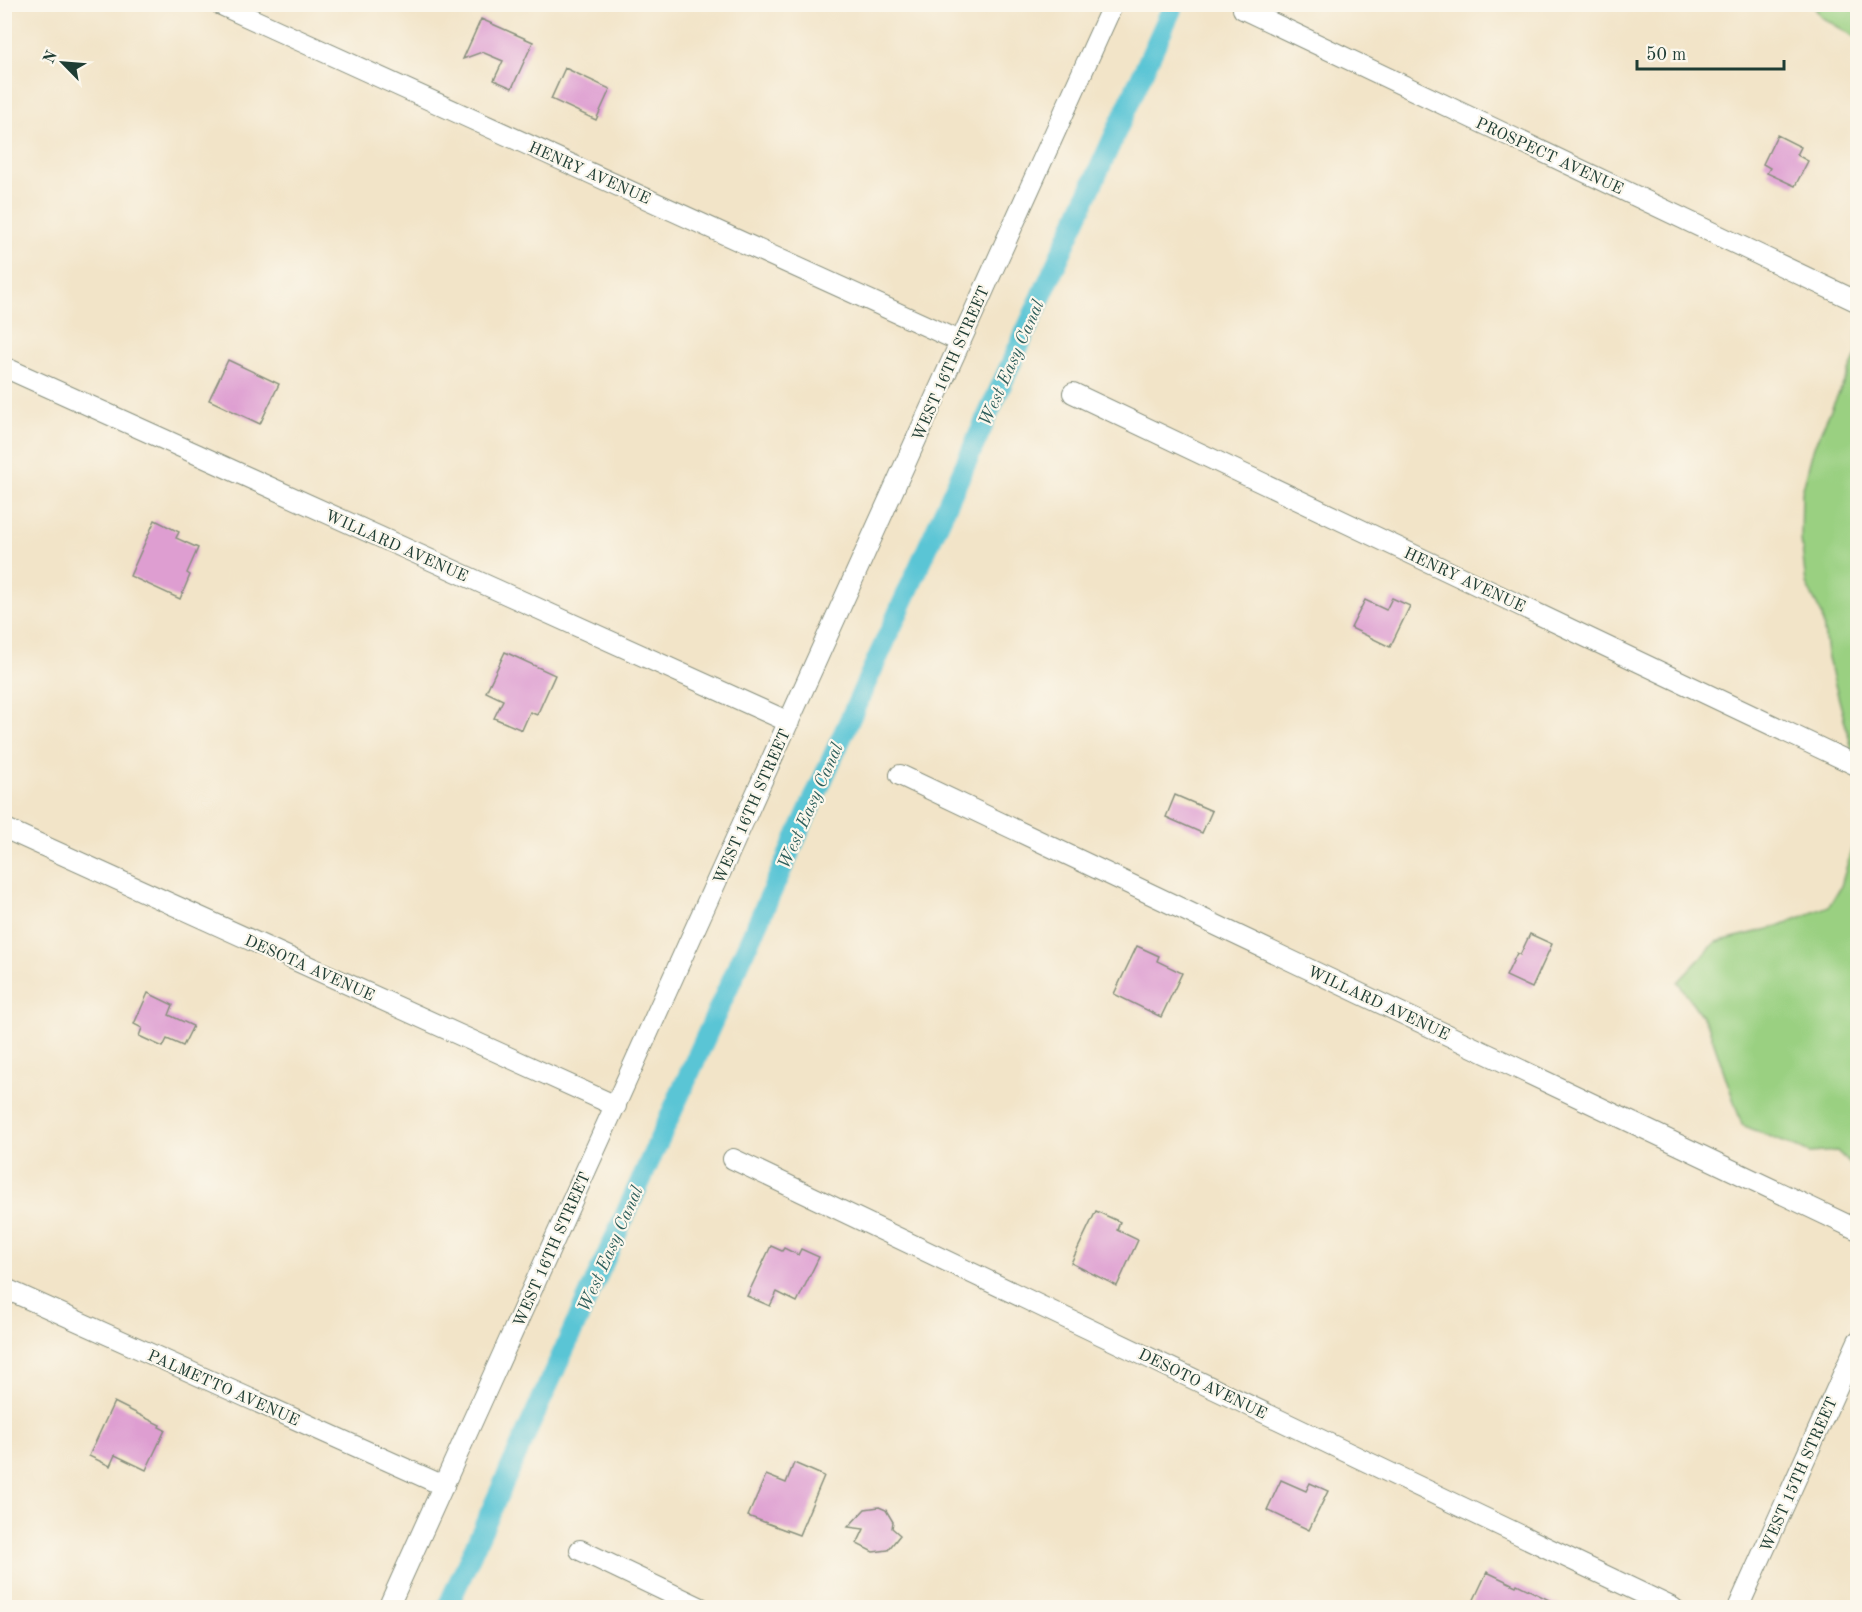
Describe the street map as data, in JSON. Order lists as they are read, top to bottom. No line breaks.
{"streets":{"street":["PROSPECT AVENUE","HENRY AVENUE","WEST 16TH STREET","WILLARD AVENUE","DESOTA AVENUE","DESOTO AVENUE","PALMETTO AVENUE","WEST 15TH STREET"]},"crossings":[["HENRY AVENUE","WEST 16TH STREET"],["WEST 16TH STREET","WILLARD AVENUE"],["WEST 16TH STREET","DESOTA AVENUE"],["WEST 16TH STREET","PALMETTO AVENUE"]],"water":["West Easy Canal"],"scale_bar":"50 m","north":"top left"}
